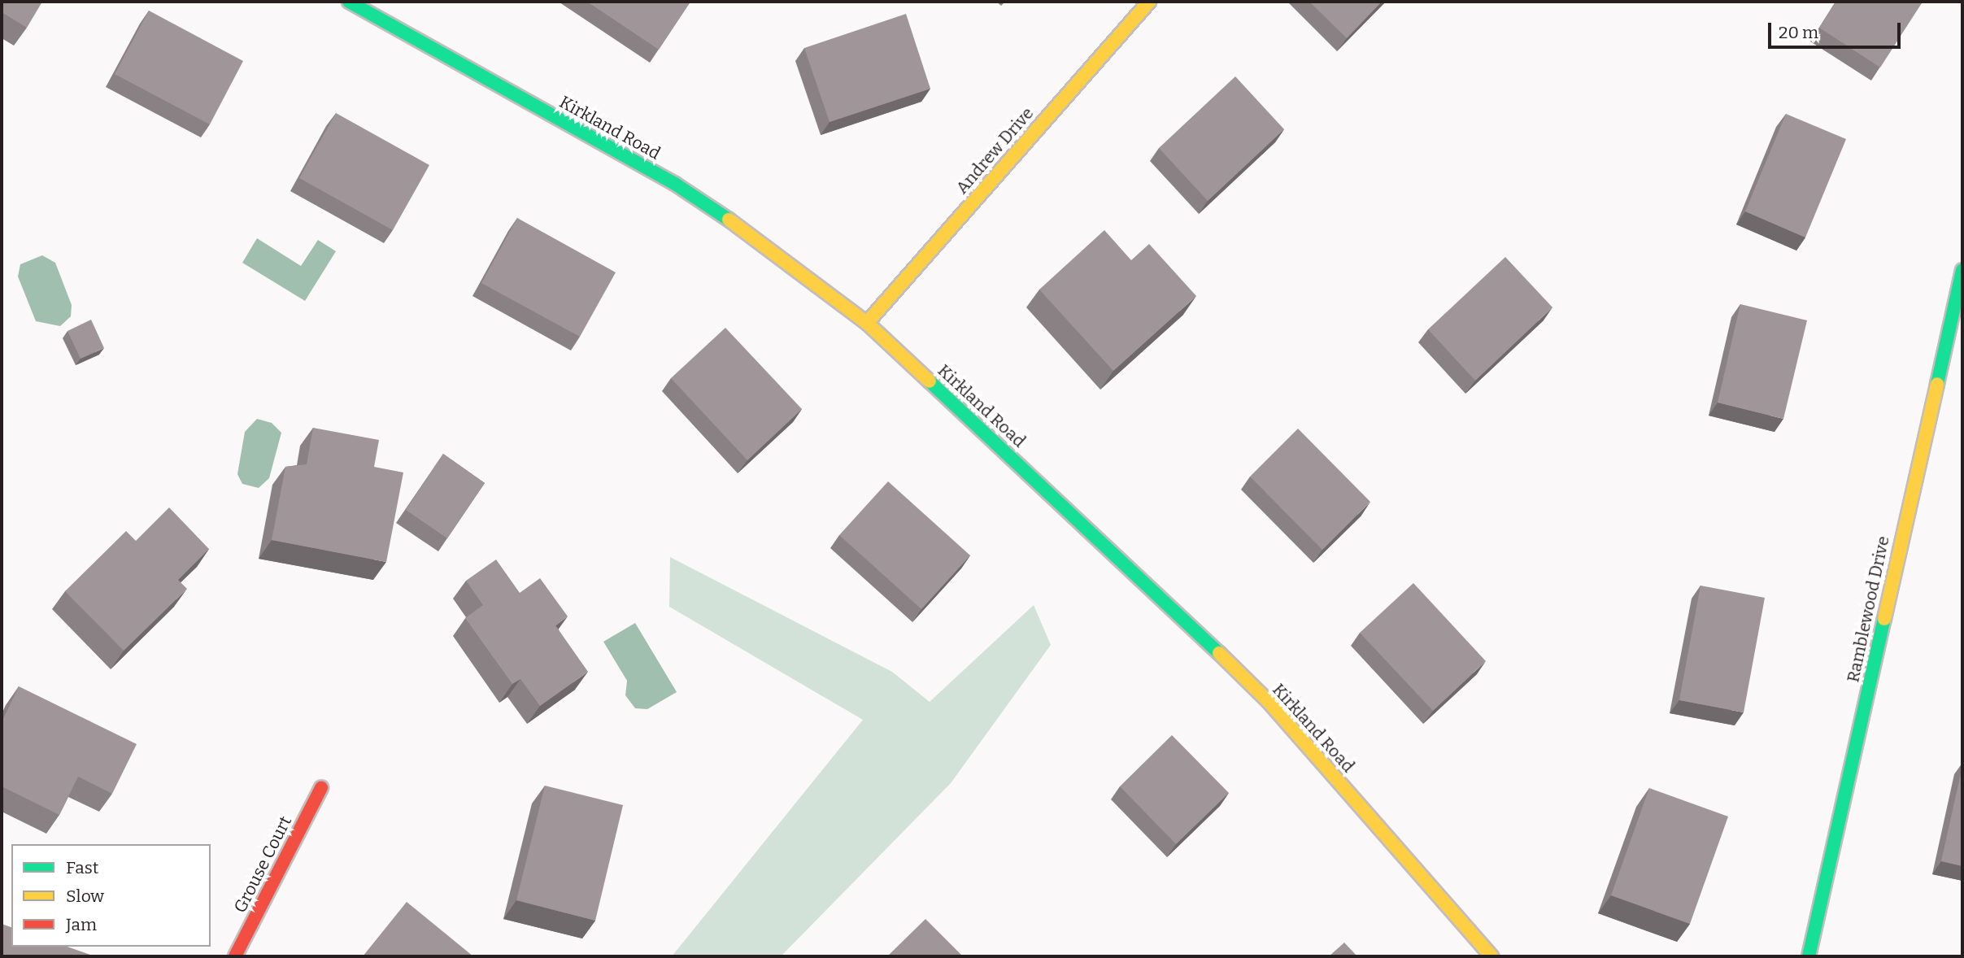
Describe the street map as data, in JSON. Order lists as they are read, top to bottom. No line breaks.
{"streets":{"street":["Kirkland Road","Andrew Drive","Ramblewood Drive","Grouse Court"]},"crossings":[["Kirkland Road","Andrew Drive"]],"legend":["Fast","Slow","Jam"],"scale_bar":"20 m"}
